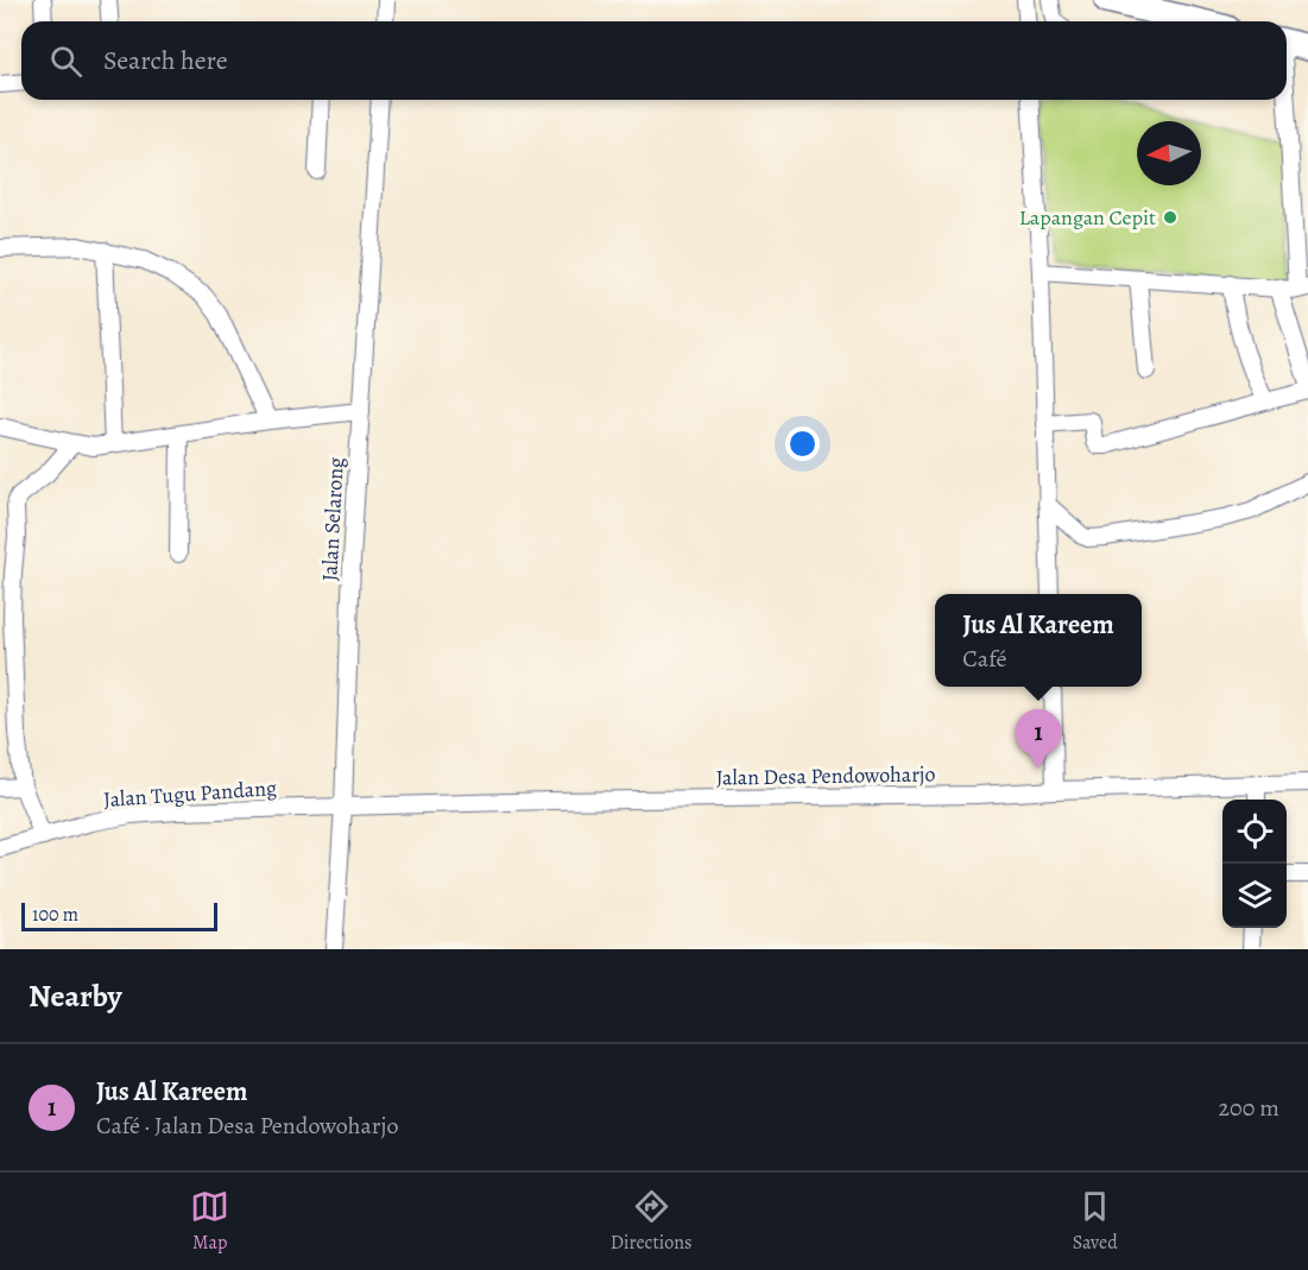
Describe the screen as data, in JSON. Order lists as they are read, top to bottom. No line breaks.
{"streets":{"street":["Jalan Selarong","Jalan Desa Pendowoharjo","Jalan Tugu Pandang"]},"crossings":[["Jalan Selarong","Jalan Desa Pendowoharjo"],["Jalan Selarong","Jalan Tugu Pandang"],["Jalan Desa Pendowoharjo","Jalan Tugu Pandang"]],"places":["Lapangan Cepit"],"scale_bar":"100 m","north":"left","page":{"search":"Search here","popup":["Jus Al Kareem","Café"],"pins":"1","scale":"100 m","heading":"Nearby","list":[{"mark":"1","name":"Jus Al Kareem","note":"Café · Jalan Desa Pendowoharjo","value":"200 m"}],"nav":["Map","Directions","Saved"]}}
